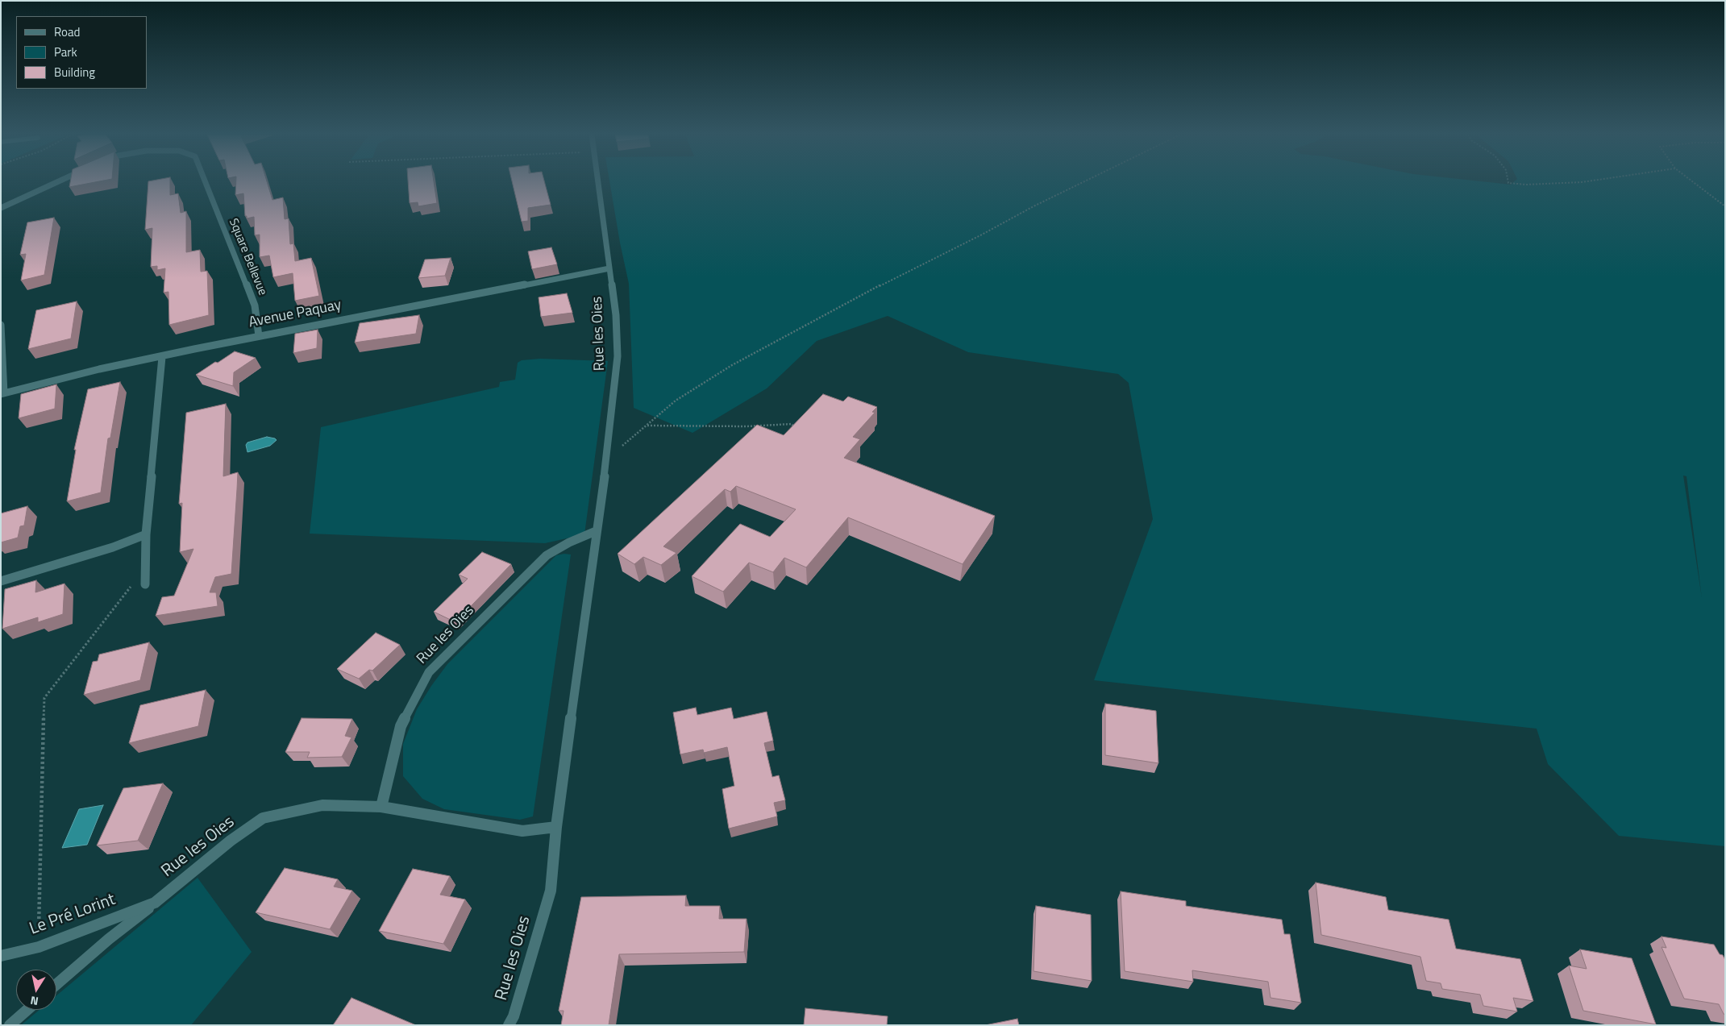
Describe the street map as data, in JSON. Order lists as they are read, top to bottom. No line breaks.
{"streets":{"street":["Square Bellevue","Avenue Paquay","Rue les Oies","Le Pré Lorint"]},"crossings":[["Square Bellevue","Avenue Paquay"],["Avenue Paquay","Rue les Oies"],["Rue les Oies","Le Pré Lorint"]],"legend":["Road","Park","Building"],"north":"bottom"}
